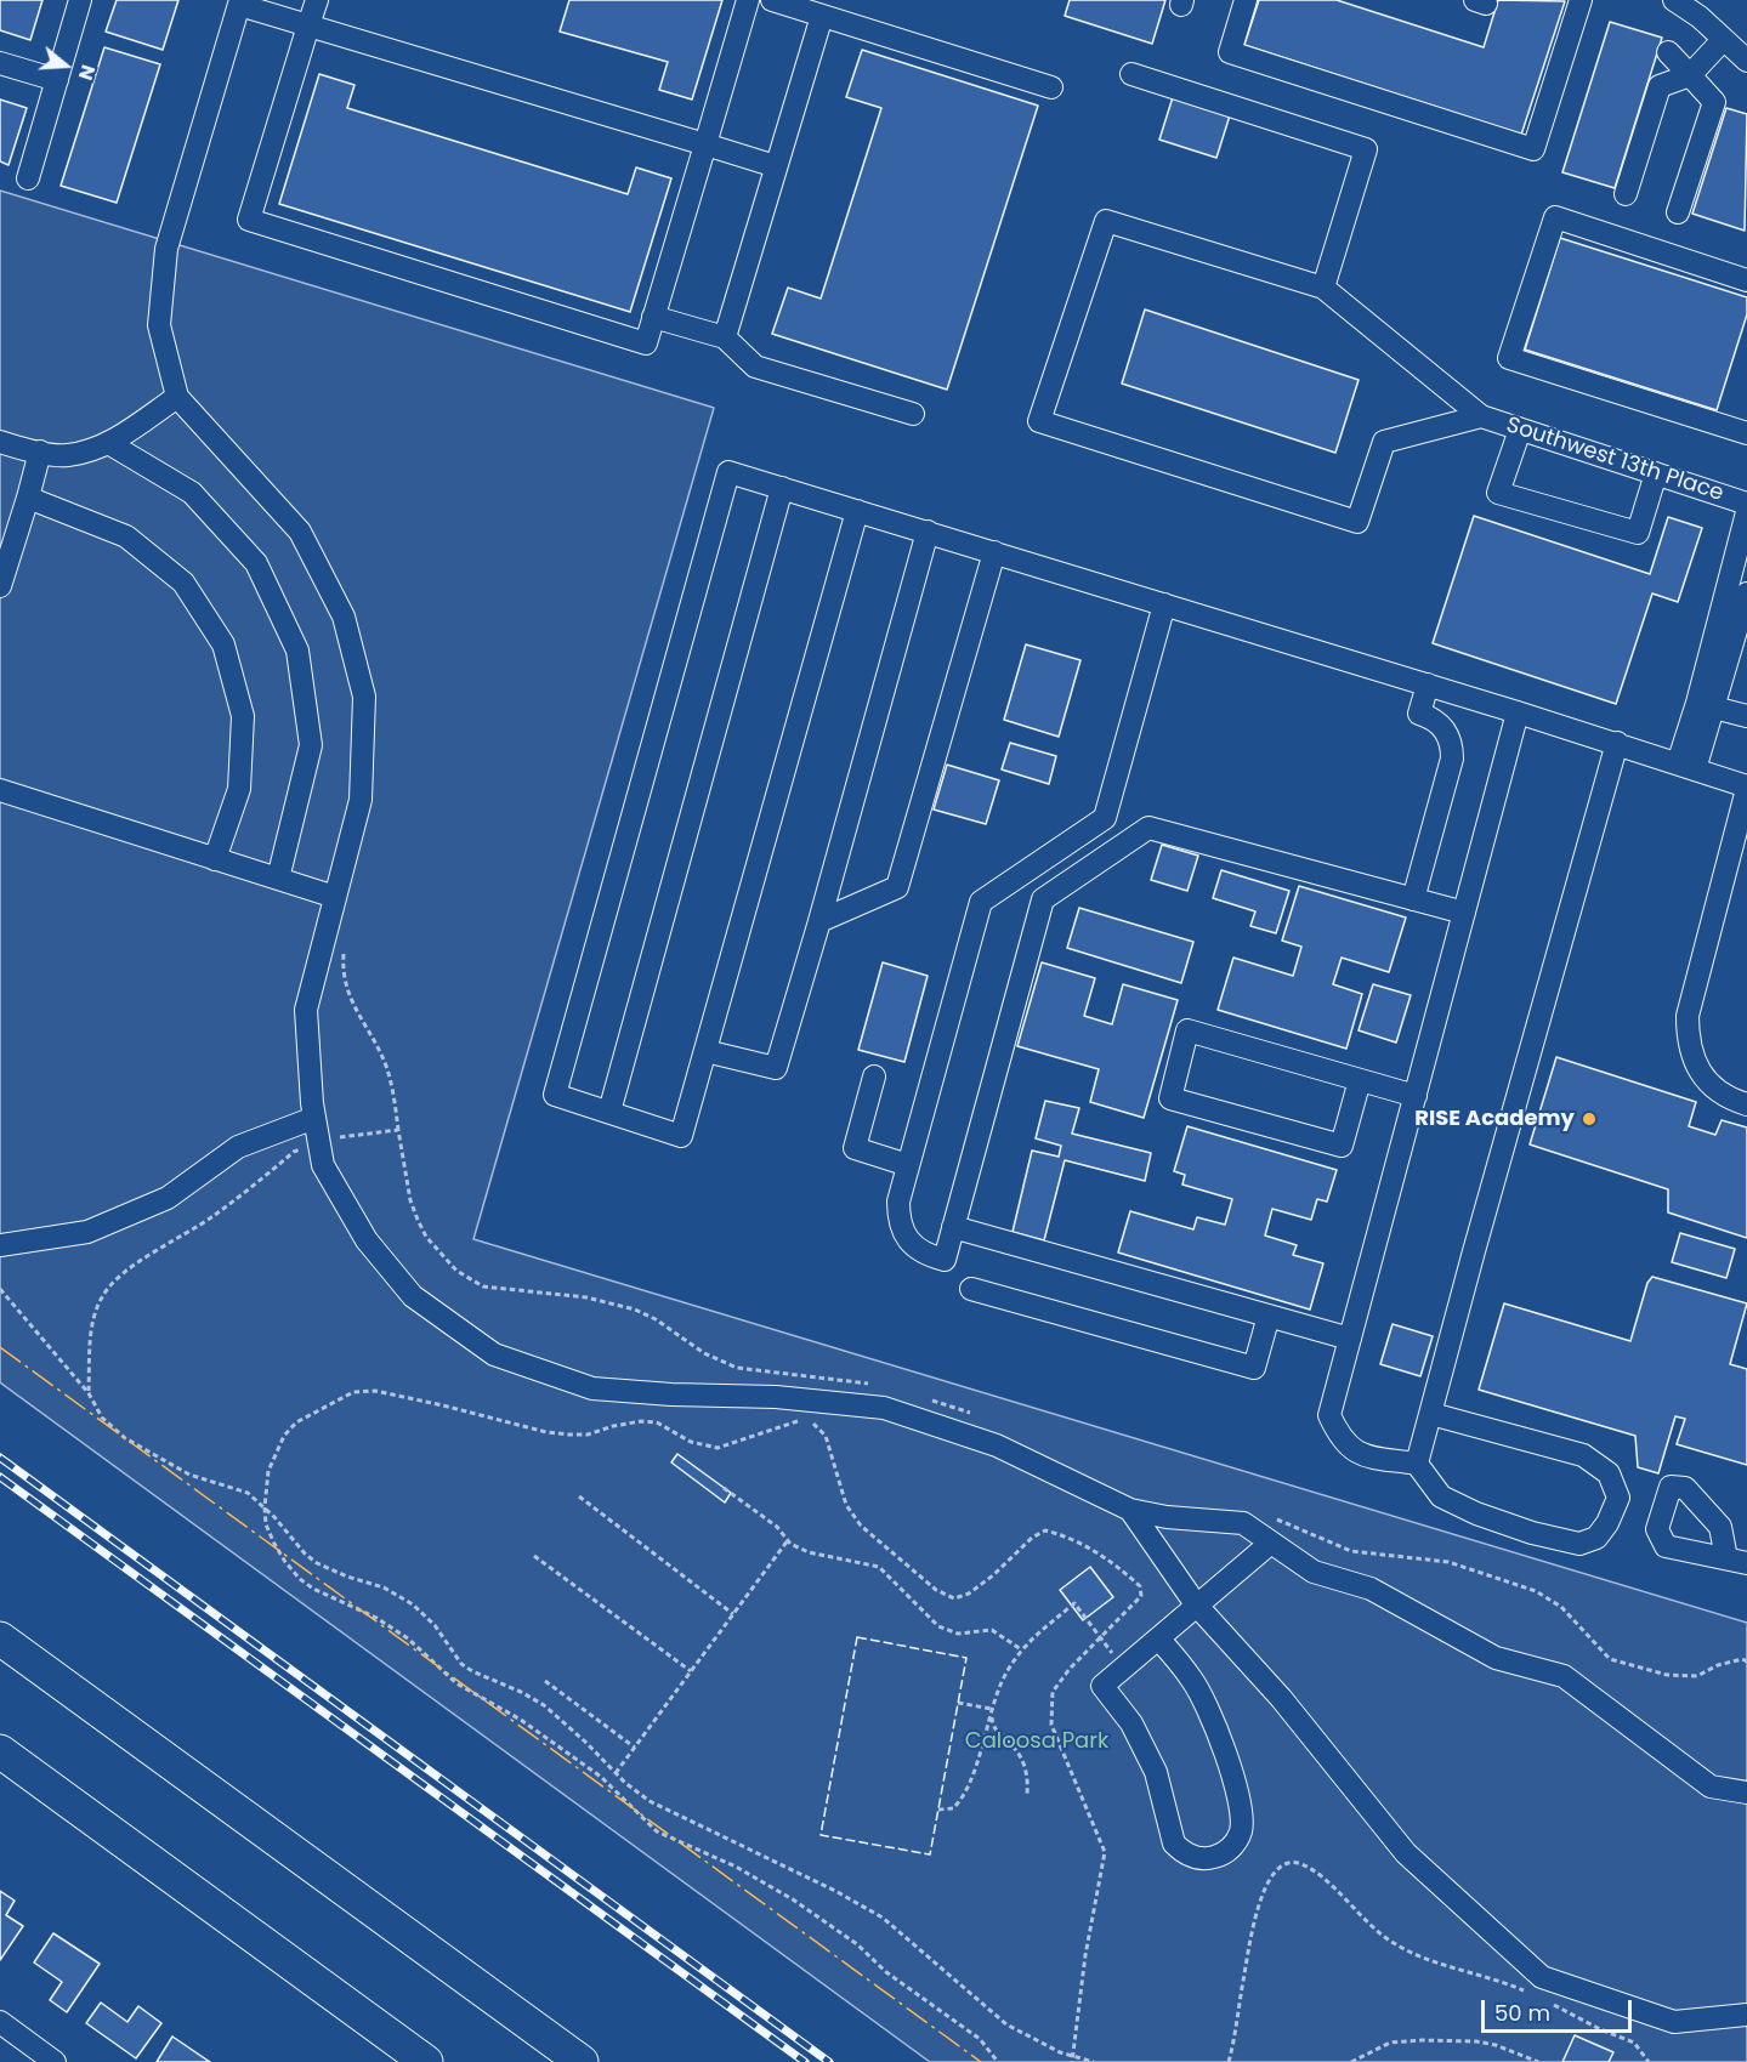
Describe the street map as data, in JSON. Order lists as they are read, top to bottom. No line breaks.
{"streets":{"street":["Southwest 13th Place"]},"parks":["Caloosa Park"],"places":["RISE Academy"],"scale_bar":"50 m","north":"right"}
